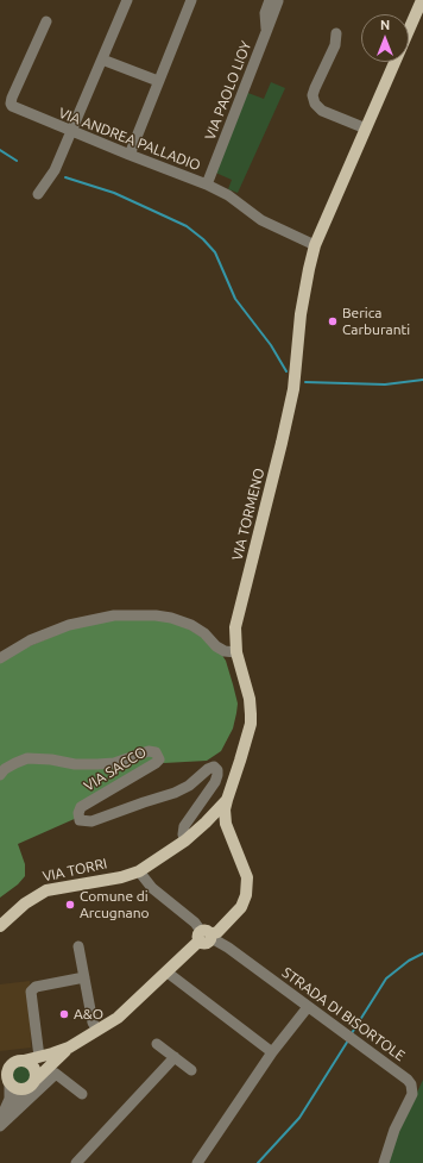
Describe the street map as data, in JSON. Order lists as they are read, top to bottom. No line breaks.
{"streets":{"main road":["VIA TORMENO","VIA TORRI"],"street":["VIA PAOLO LIOY","VIA ANDREA PALLADIO","VIA SACCO","STRADA DI BISORTOLE"]},"crossings":[["VIA PAOLO LIOY","VIA ANDREA PALLADIO"],["VIA ANDREA PALLADIO","VIA TORMENO"],["VIA TORMENO","VIA SACCO"],["VIA TORMENO","VIA TORRI"],["VIA TORMENO","STRADA DI BISORTOLE"],["VIA TORRI","STRADA DI BISORTOLE"]],"places":["Berica Carburanti","Comune di Arcugnano","A&O"],"north":"top"}
